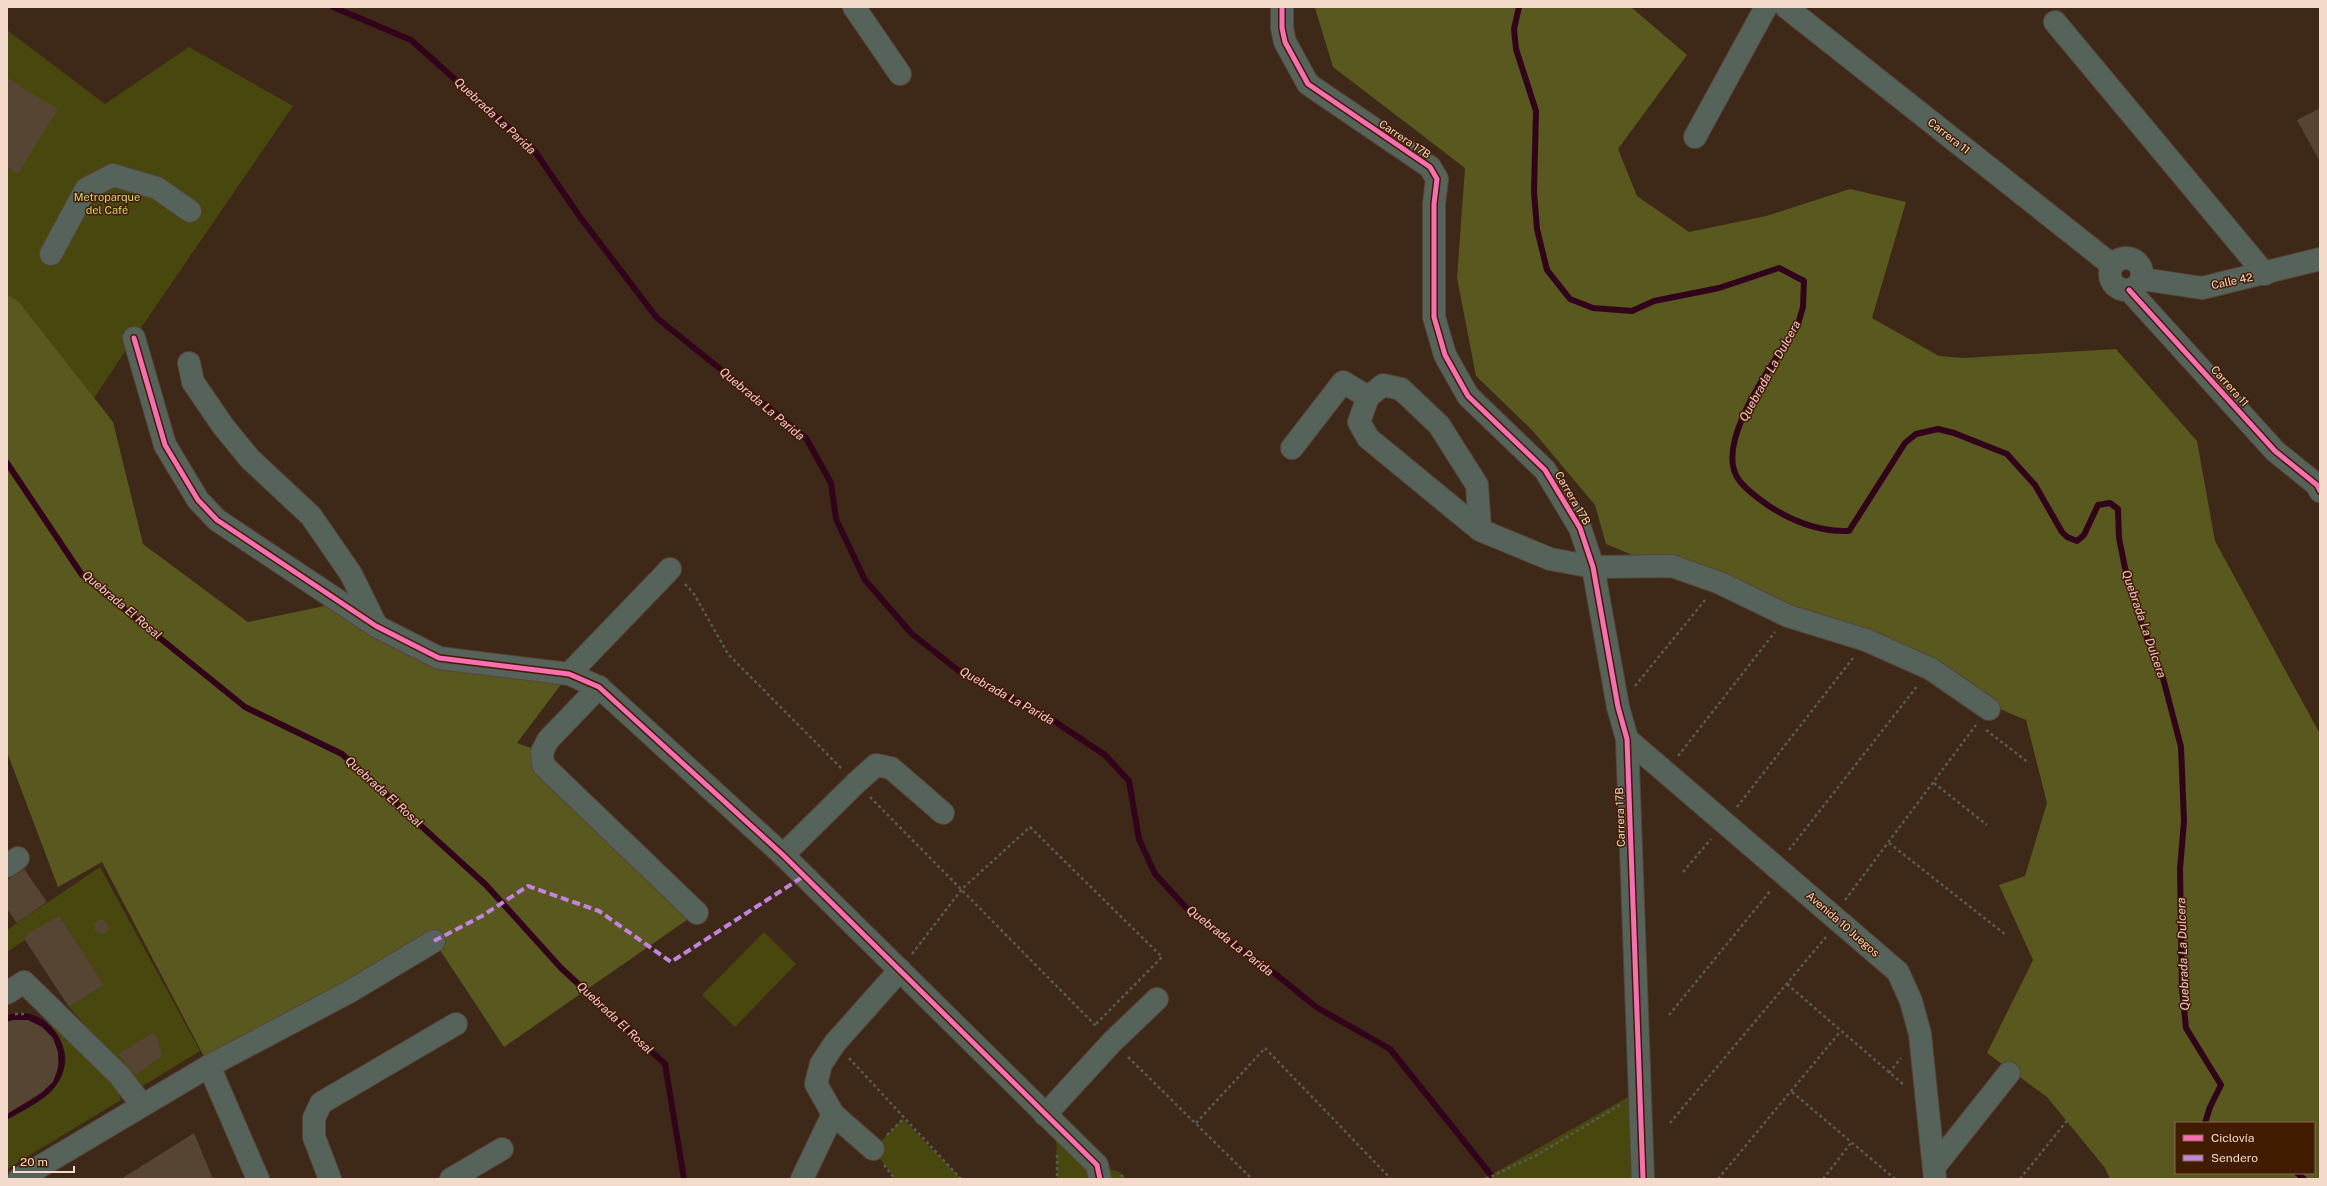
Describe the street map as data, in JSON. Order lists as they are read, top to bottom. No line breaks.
{"streets":{"street":["Carrera 11","Carrera 17B","Calle 42","Avenida 10 Juegos"]},"crossings":[["Carrera 11","Calle 42"],["Carrera 17B","Avenida 10 Juegos"]],"water":["Quebrada La Parida","Quebrada La Dulcera","Quebrada El Rosal"],"parks":["Metroparque del Café"],"legend":["Ciclovía","Sendero"],"scale_bar":"20 m"}
